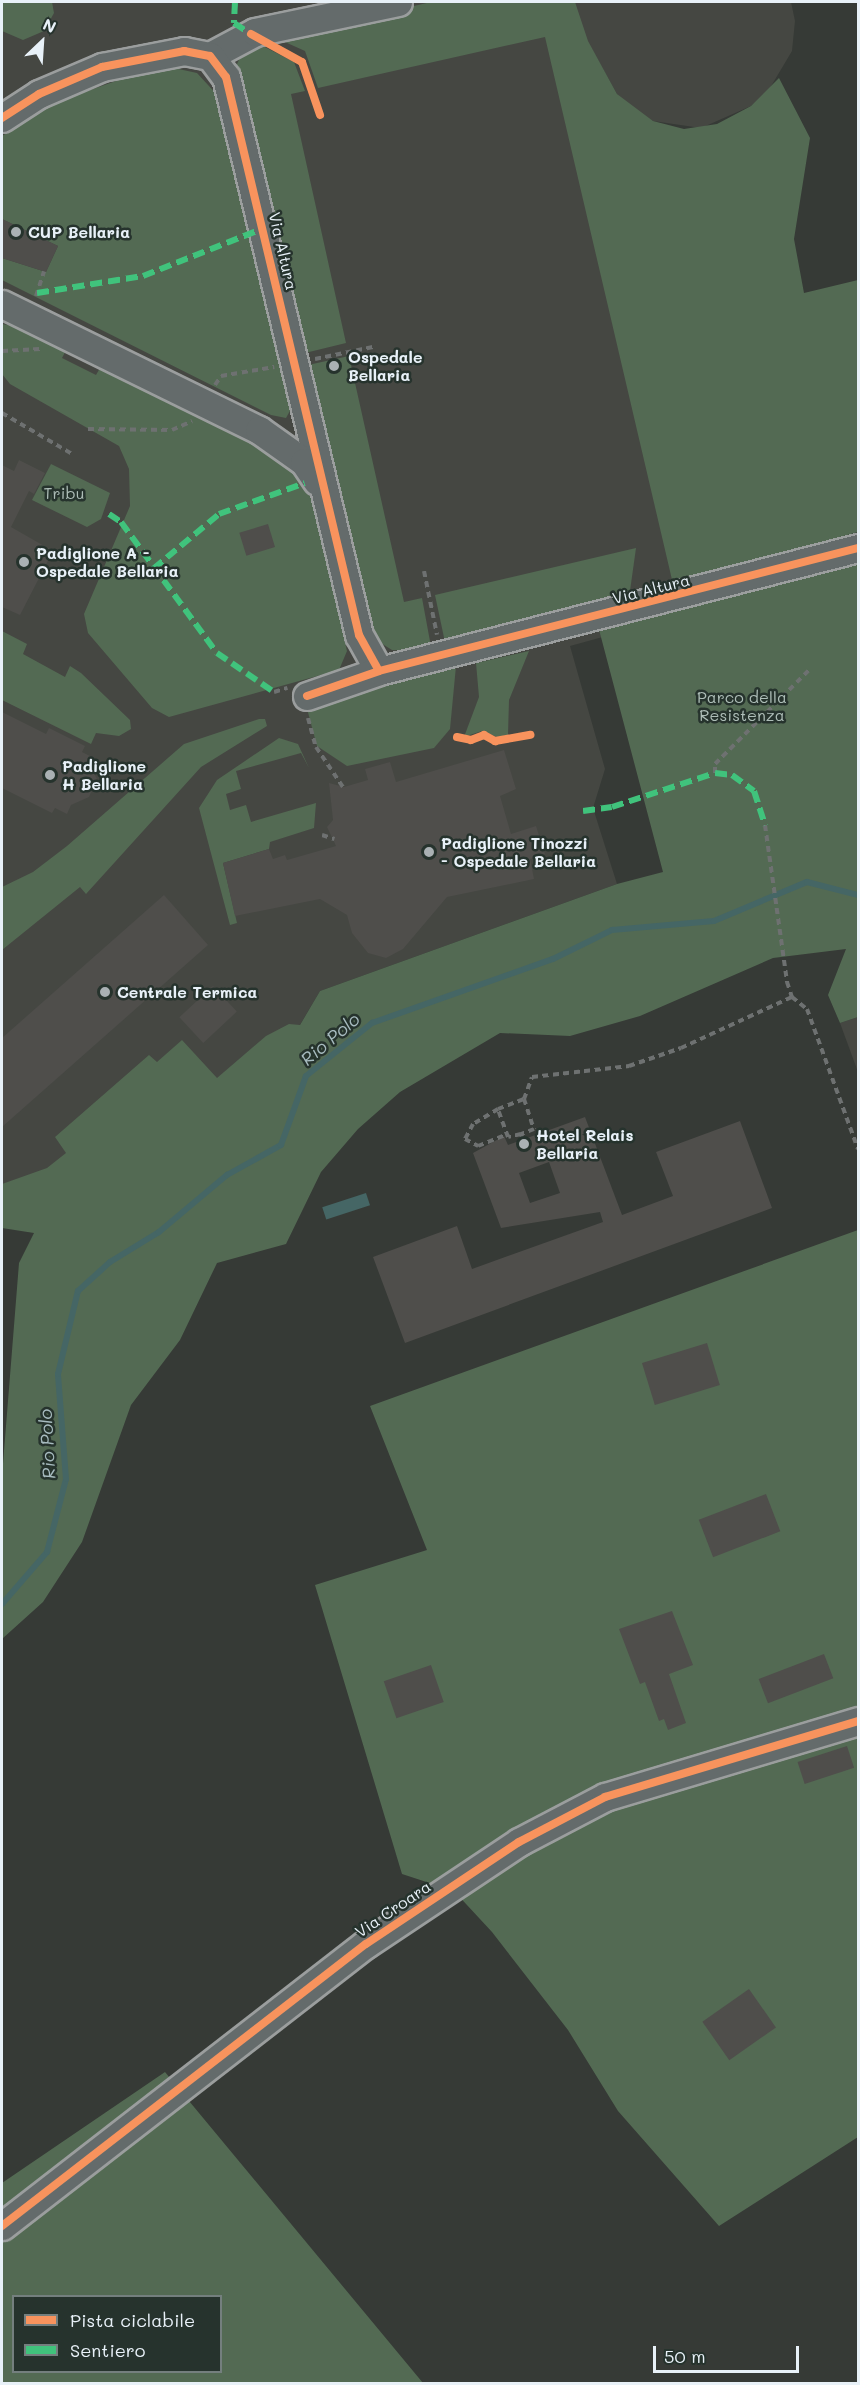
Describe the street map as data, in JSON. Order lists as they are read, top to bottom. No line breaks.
{"streets":{"street":["Via Altura","Via Croara"]},"water":["Rio Polo"],"parks":["Tribu","Parco della Resistenza"],"places":["CUP Bellaria","Ospedale Bellaria","Padiglione A - Ospedale Bellaria","Padiglione H Bellaria","Padiglione Tinozzi - Ospedale Bellaria","Centrale Termica","Hotel Relais Bellaria"],"legend":["Pista ciclabile","Sentiero"],"scale_bar":"50 m","north":"top right"}
